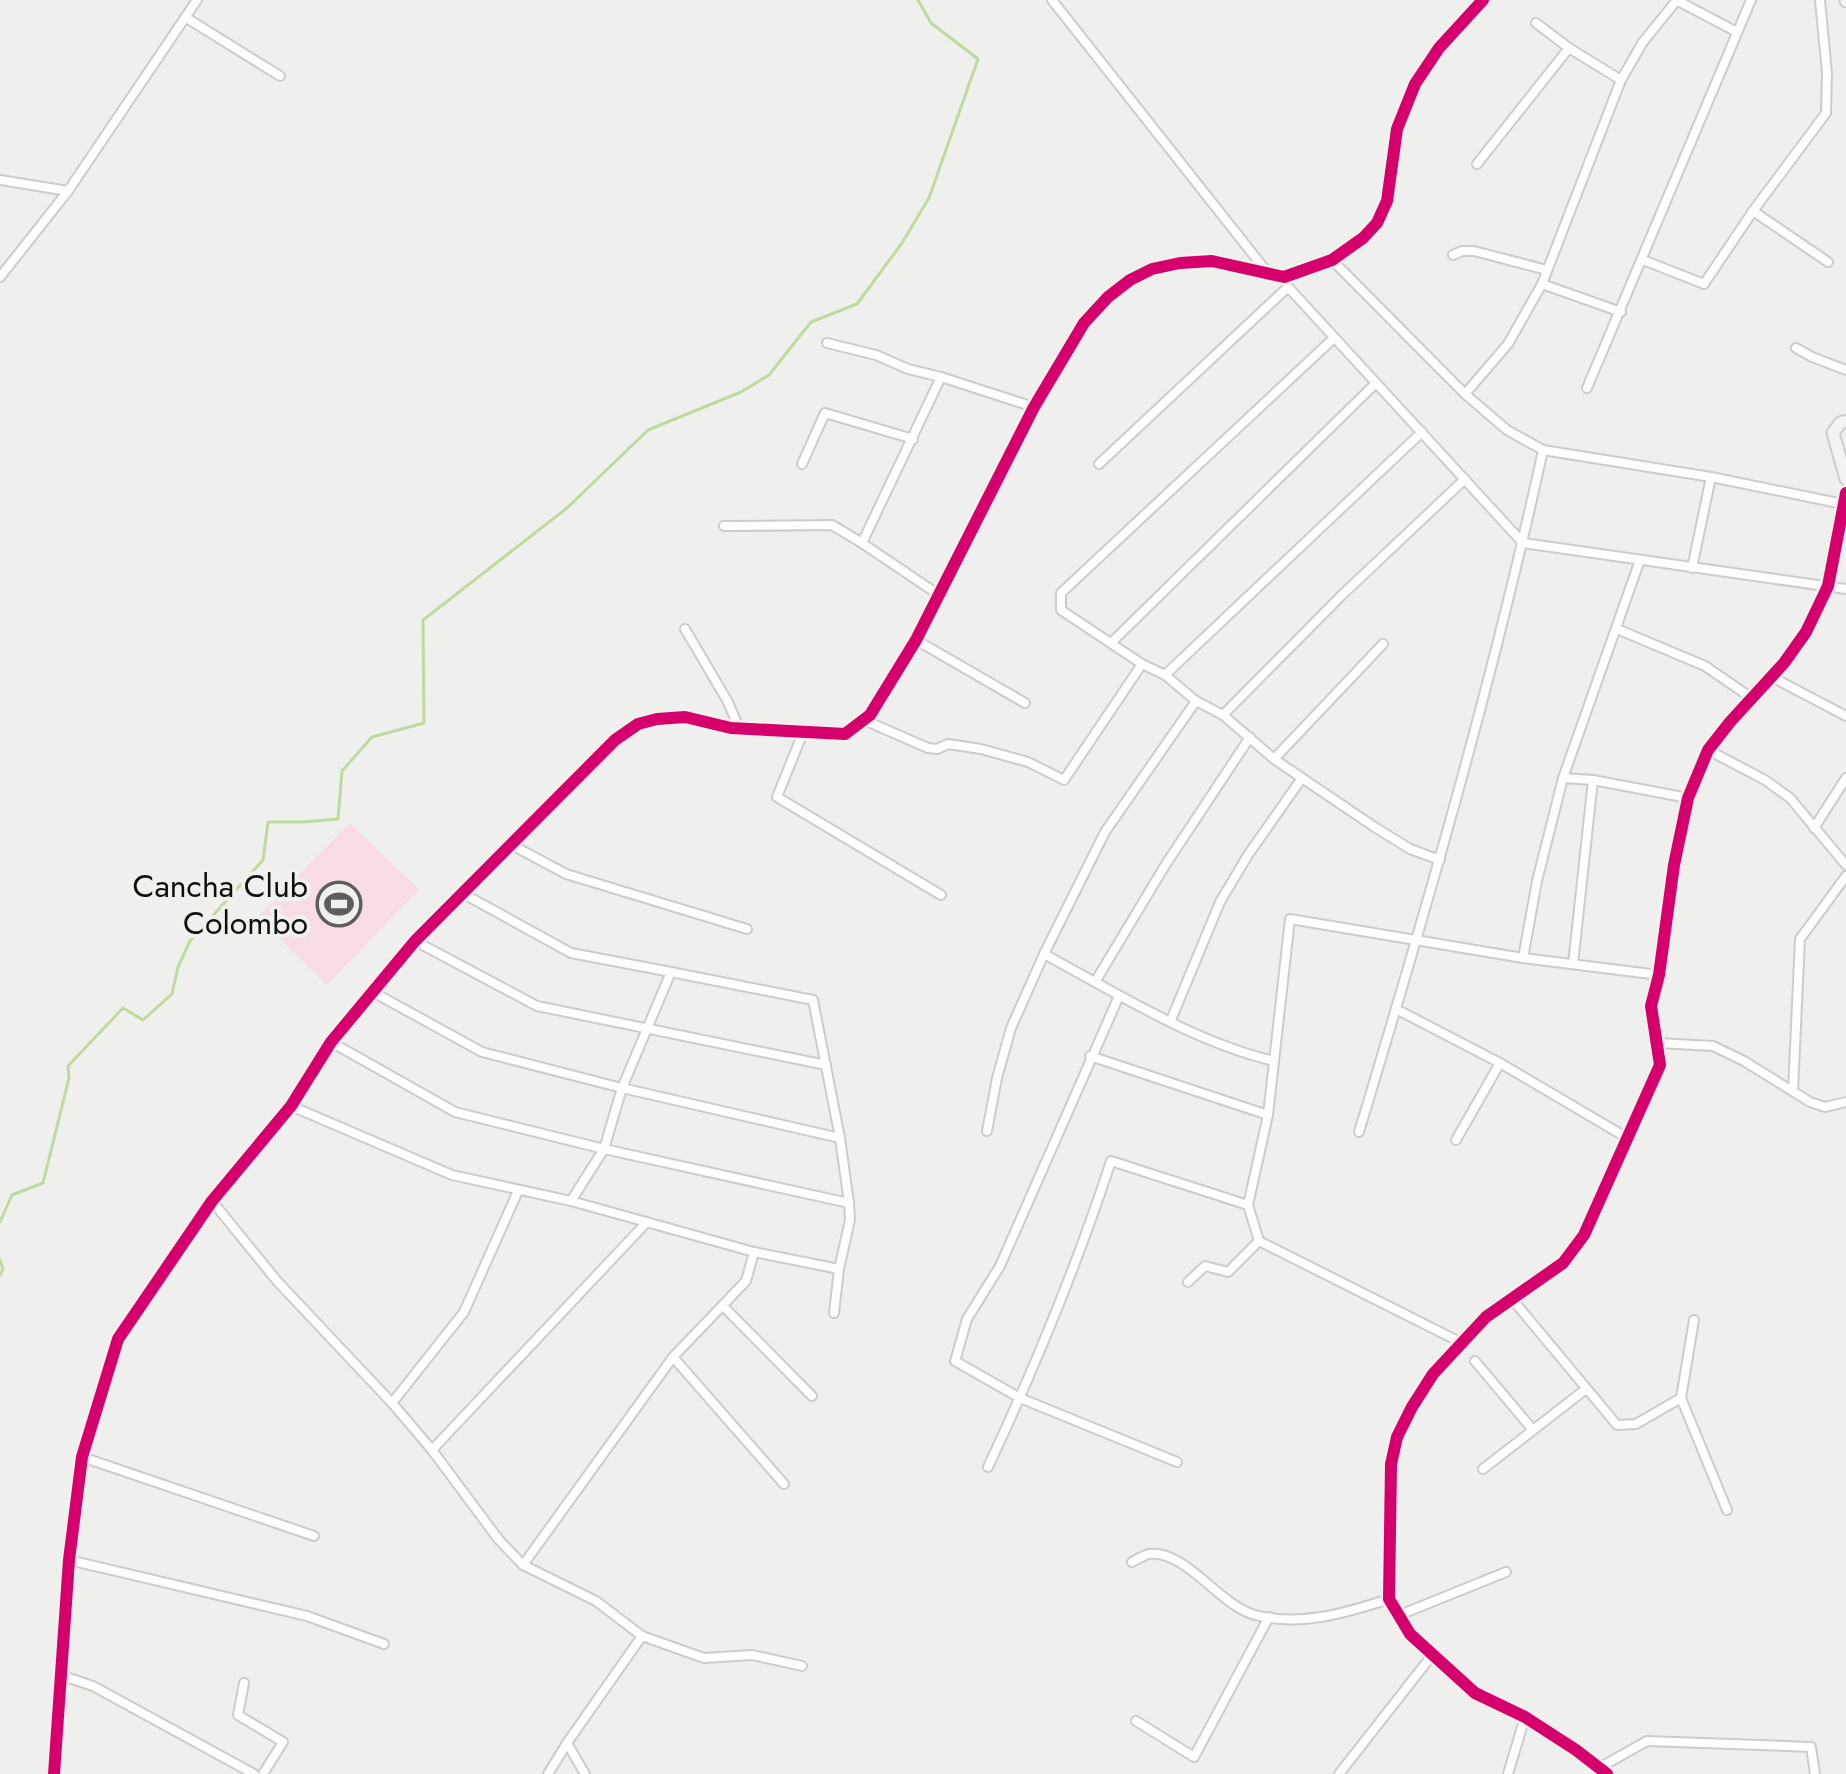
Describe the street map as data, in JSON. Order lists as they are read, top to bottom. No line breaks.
{"places":{"sports":["Cancha Club Colombo"]}}
